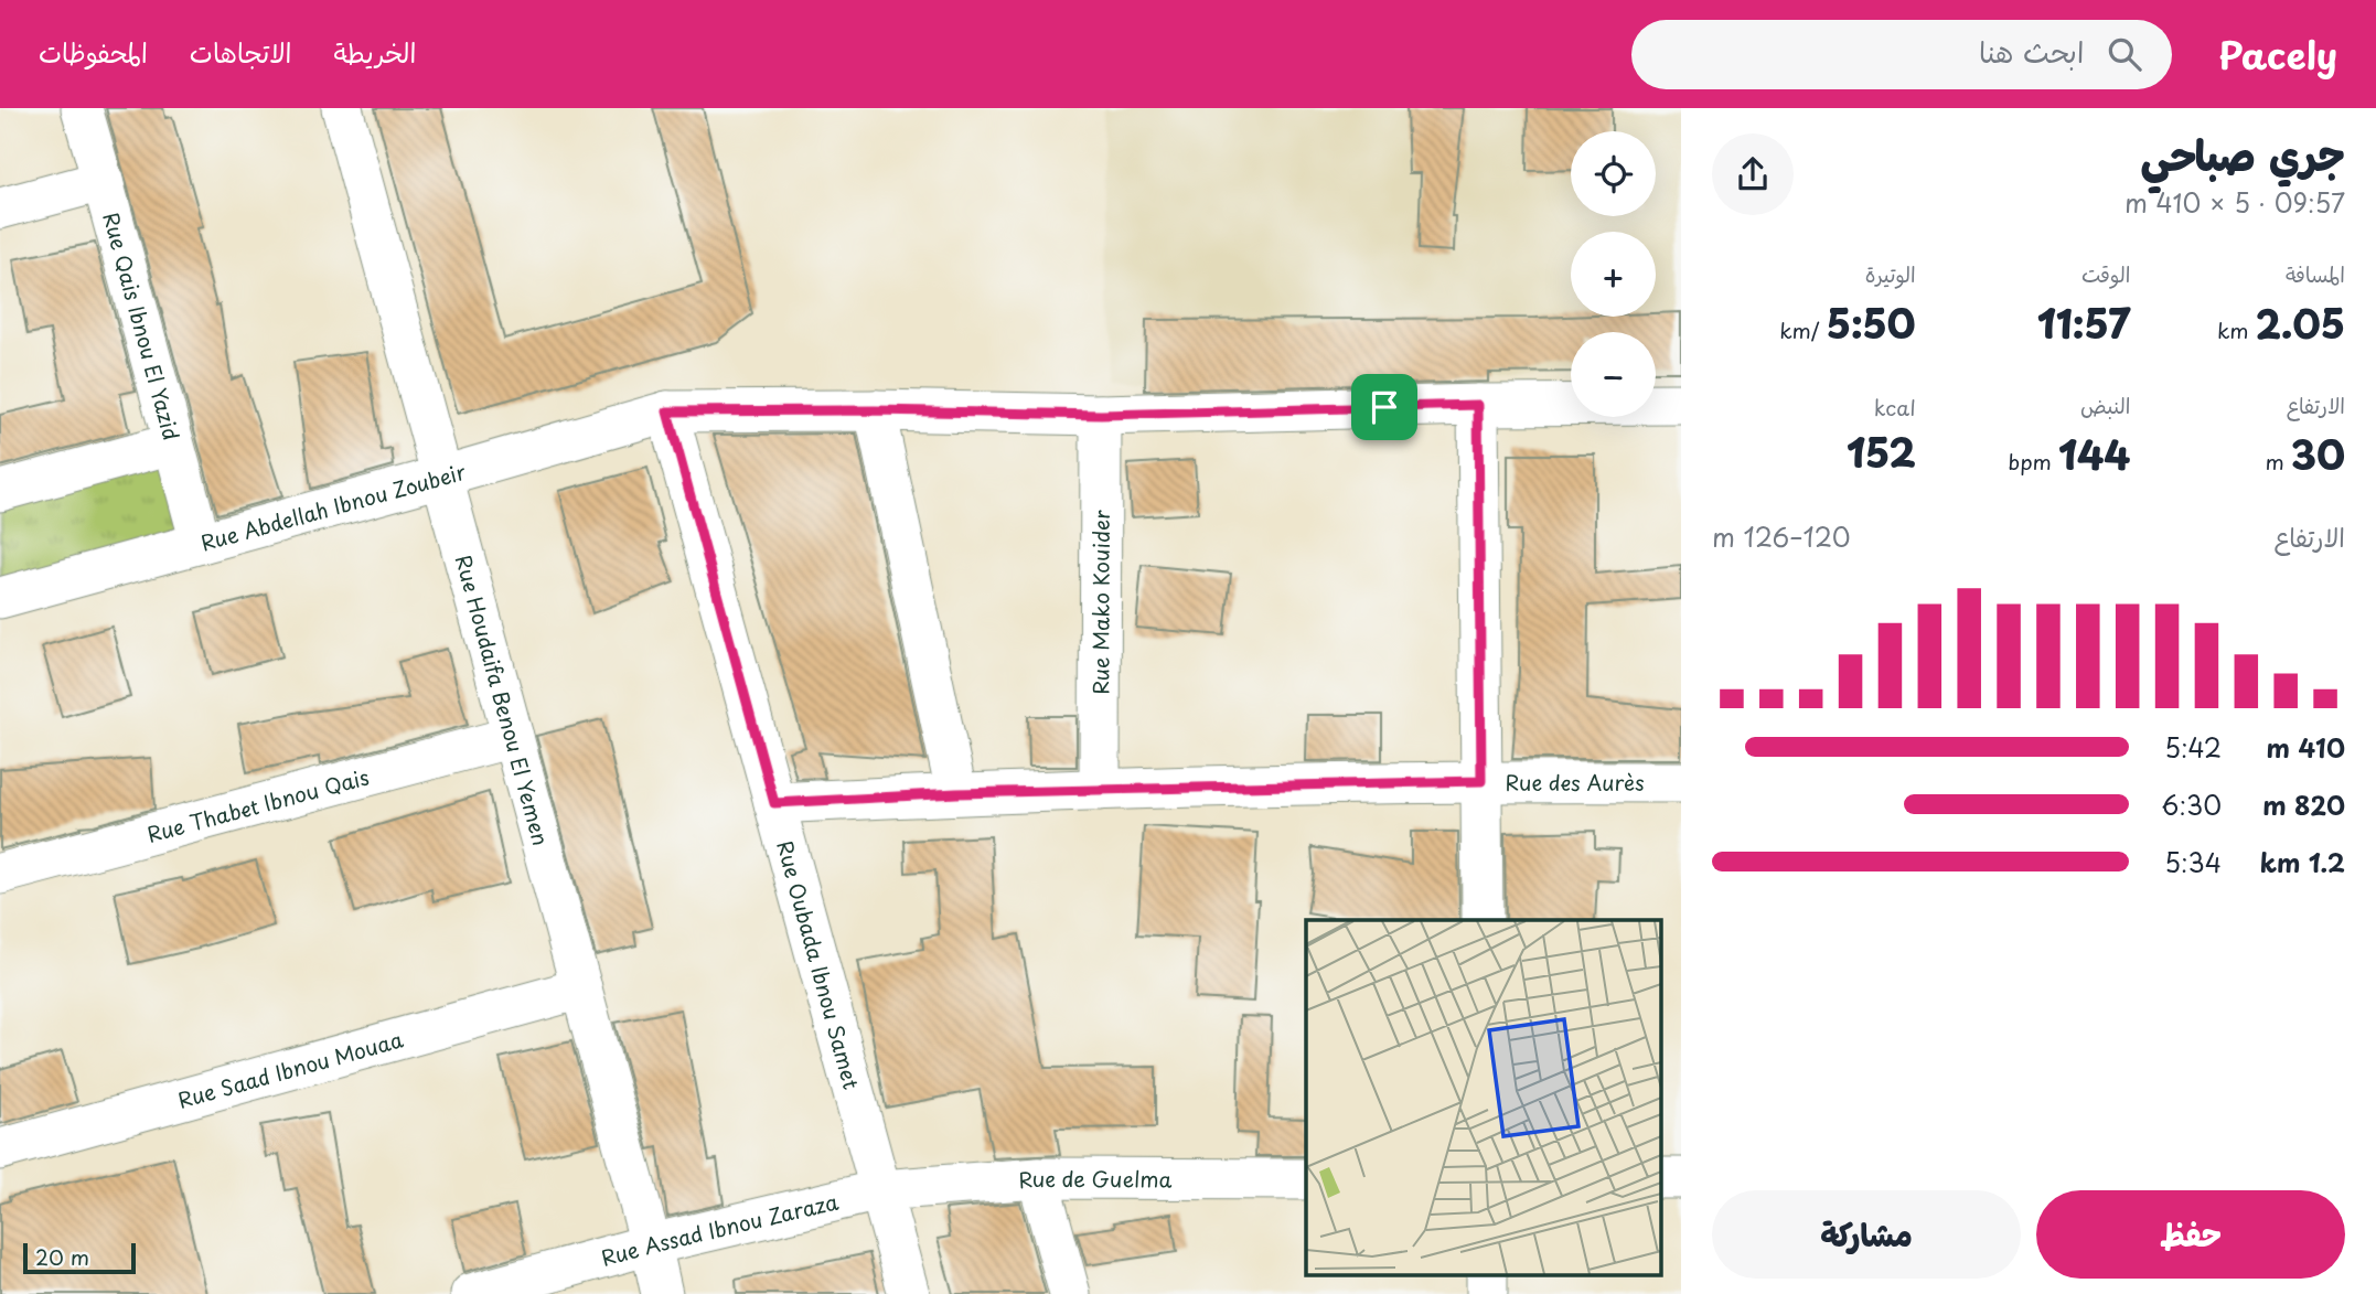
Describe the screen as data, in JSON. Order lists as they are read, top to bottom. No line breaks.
{"streets":{"street":["Rue Qais Ibnou El Yazid","Rue Abdellah Ibnou Zoubeir","Rue Mako Kouider","Rue Houdaifa Benou El Yemen","Rue des Aurès","Rue Thabet Ibnou Qais","Rue Oubada Ibnou Samet","Rue Saad Ibnou Mouaa","Rue de Guelma","Rue Assad Ibnou Zaraza"]},"crossings":[["Rue Qais Ibnou El Yazid","Rue Abdellah Ibnou Zoubeir"],["Rue Abdellah Ibnou Zoubeir","Rue Mako Kouider"],["Rue Abdellah Ibnou Zoubeir","Rue Houdaifa Benou El Yemen"],["Rue Abdellah Ibnou Zoubeir","Rue Oubada Ibnou Samet"],["Rue Mako Kouider","Rue des Aurès"],["Rue Houdaifa Benou El Yemen","Rue Thabet Ibnou Qais"],["Rue Houdaifa Benou El Yemen","Rue Saad Ibnou Mouaa"],["Rue Houdaifa Benou El Yemen","Rue Assad Ibnou Zaraza"],["Rue des Aurès","Rue Oubada Ibnou Samet"],["Rue Oubada Ibnou Samet","Rue de Guelma"],["Rue Oubada Ibnou Samet","Rue Assad Ibnou Zaraza"],["Rue de Guelma","Rue Assad Ibnou Zaraza"]],"scale_bar":"20 m","page":{"header":"Pacely","search":"ابحث هنا","nav":["الخريطة","الاتجاهات","المحفوظات"],"heading":["جري صباحي","09:57 · 5 × 410 m"],"map_buttons":["+","−"],"stats":[["المسافة","2.05 km"],["الوقت","11:57"],["الوتيرة","5:50 /km"],["الارتفاع","30 m"],["النبض","144 bpm"],["kcal","152"]],"chart":["الارتفاع","120–126 m"],"list":[{"name":"410 m","note":"5:42"},{"name":"820 m","note":"6:30"},{"name":"1.2 km","note":"5:34"}],"buttons":["حفظ","مشاركة"],"scale":"20 m"}}
